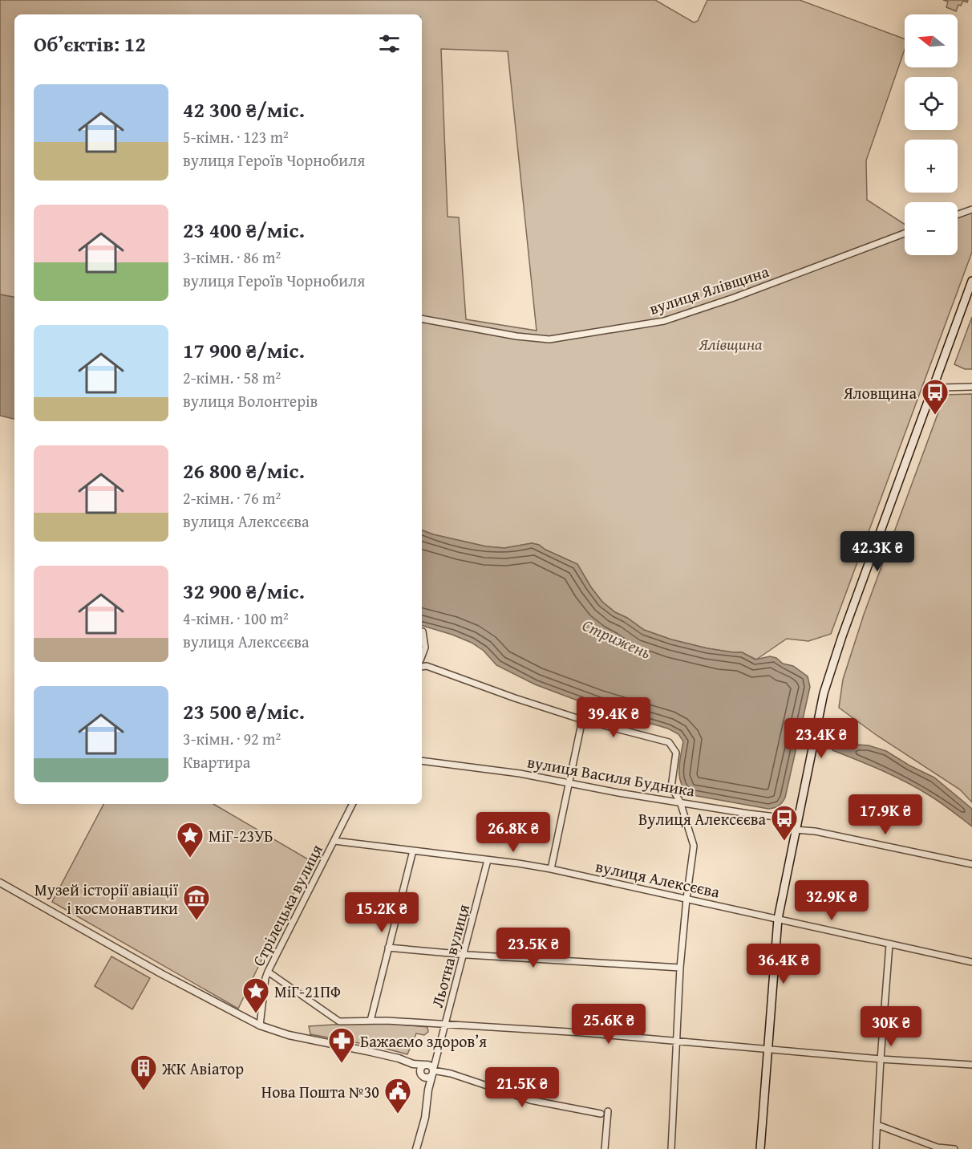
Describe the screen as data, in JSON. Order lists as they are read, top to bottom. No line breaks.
{"streets":{"street":["вулиця Ялівщина","вулиця Василя Будника","вулиця Алексєєва","Стрілецька вулиця","Льотна вулиця"]},"crossings":[["вулиця Алексєєва","Стрілецька вулиця"],["вулиця Алексєєва","Льотна вулиця"]],"water":["Стрижень"],"parks":["Ялівщина"],"places":{"bus stop":["Яловщина","Вулиця Алексєєва"],"place":["МіГ-23УБ","МіГ-21ПФ"],"museum":["Музей історії авіації і космонавтики"],"pharmacy":["Бажаємо здоров’я"],"building":["ЖК Авіатор"],"public building":["Нова Пошта №30"]},"north":"left","page":{"map_buttons":["+","−"],"heading":"Об’єктів: 12","list":[{"name":"42 300 ₴/міс.","note":"5-кімн. · 123 m² · вулиця Героїв Чорнобиля"},{"name":"23 400 ₴/міс.","note":"3-кімн. · 86 m² · вулиця Героїв Чорнобиля"},{"name":"17 900 ₴/міс.","note":"2-кімн. · 58 m² · вулиця Волонтерів"},{"name":"26 800 ₴/міс.","note":"2-кімн. · 76 m² · вулиця Алексєєва"},{"name":"32 900 ₴/міс.","note":"4-кімн. · 100 m² · вулиця Алексєєва"},{"name":"23 500 ₴/міс.","note":"3-кімн. · 92 m² · Квартира"}],"price":["42.3K ₴","39.4K ₴","23.4K ₴","17.9K ₴","26.8K ₴","32.9K ₴","15.2K ₴","23.5K ₴","36.4K ₴","25.6K ₴","30K ₴","21.5K ₴"]}}
